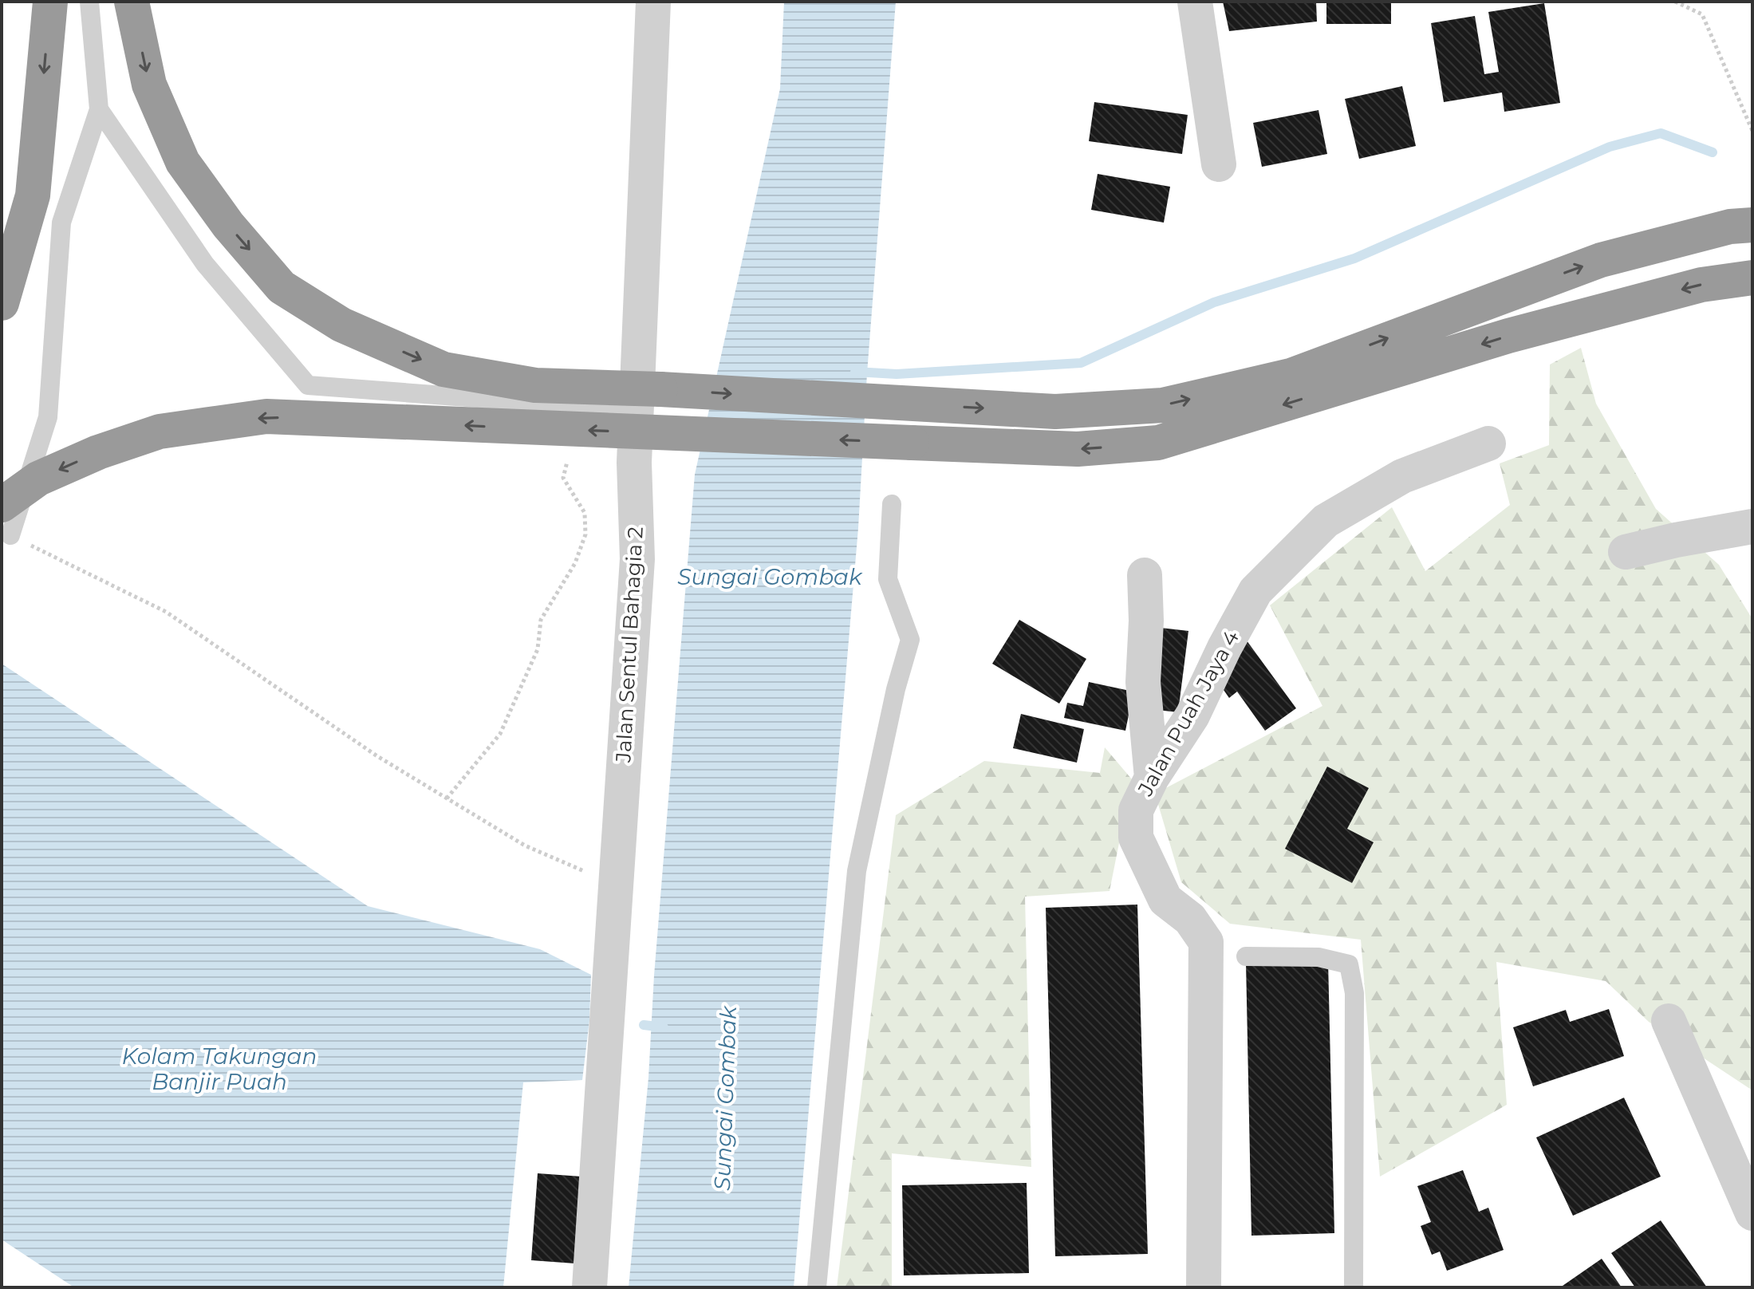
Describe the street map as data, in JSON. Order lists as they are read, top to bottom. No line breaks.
{"streets":{"street":["Jalan Sentul Bahagia 2","Jalan Puah Jaya 4"]},"water":["Sungai Gombak","Kolam Takungan Banjir Puah"]}
